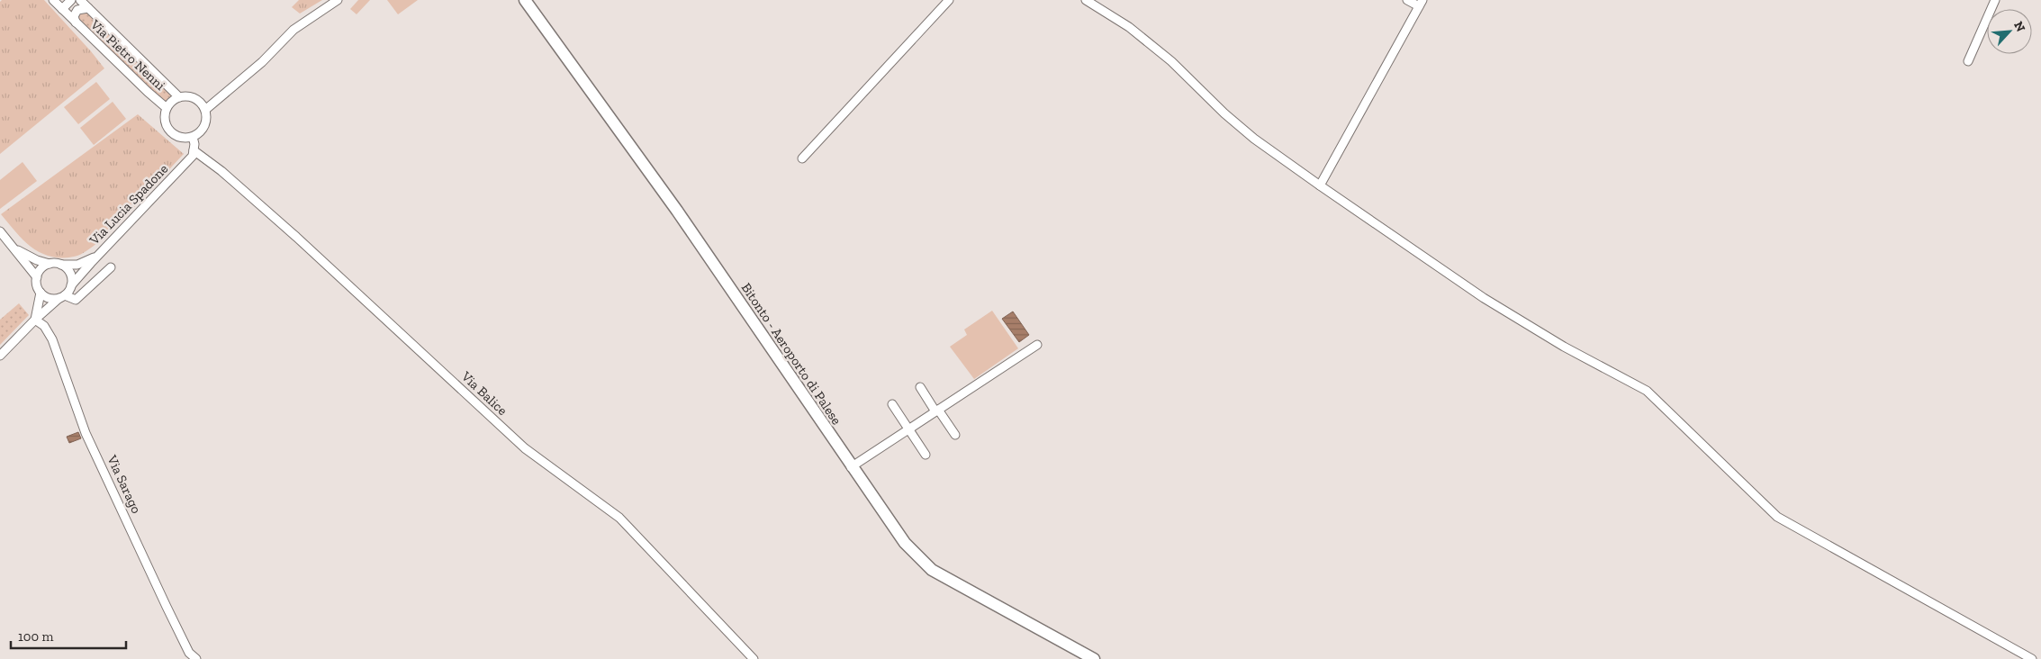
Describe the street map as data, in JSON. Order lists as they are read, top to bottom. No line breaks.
{"streets":{"main road":["Bitonto - Aeroporto di Palese"],"street":["Via Pietro Nenni","Via Lucia Spadone","Via Balice","Via Sarago"]},"crossings":[["Via Lucia Spadone","Via Balice"]],"scale_bar":"100 m","north":"top right"}
